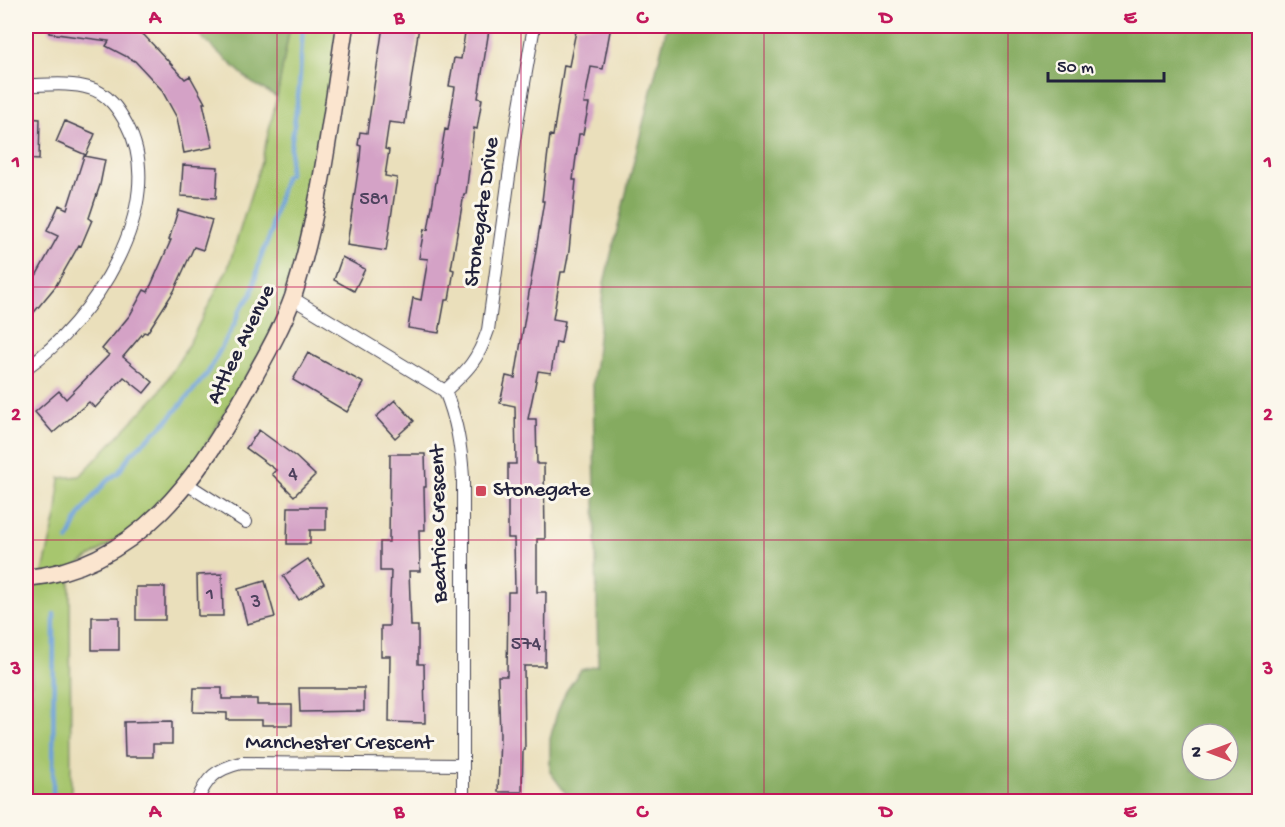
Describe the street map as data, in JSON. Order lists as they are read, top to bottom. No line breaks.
{"streets":{"street":["Stonegate Drive","Attlee Avenue","Beatrice Crescent","Manchester Crescent"]},"crossings":[["Stonegate Drive","Beatrice Crescent"],["Beatrice Crescent","Manchester Crescent"]],"places":{"transit":["Stonegate"]},"house_numbers":["581","4","1","3","574"],"scale_bar":"50 m","north":"left","grid":{"columns":["A","B","C","D","E"],"rows":["1","2","3"]}}
